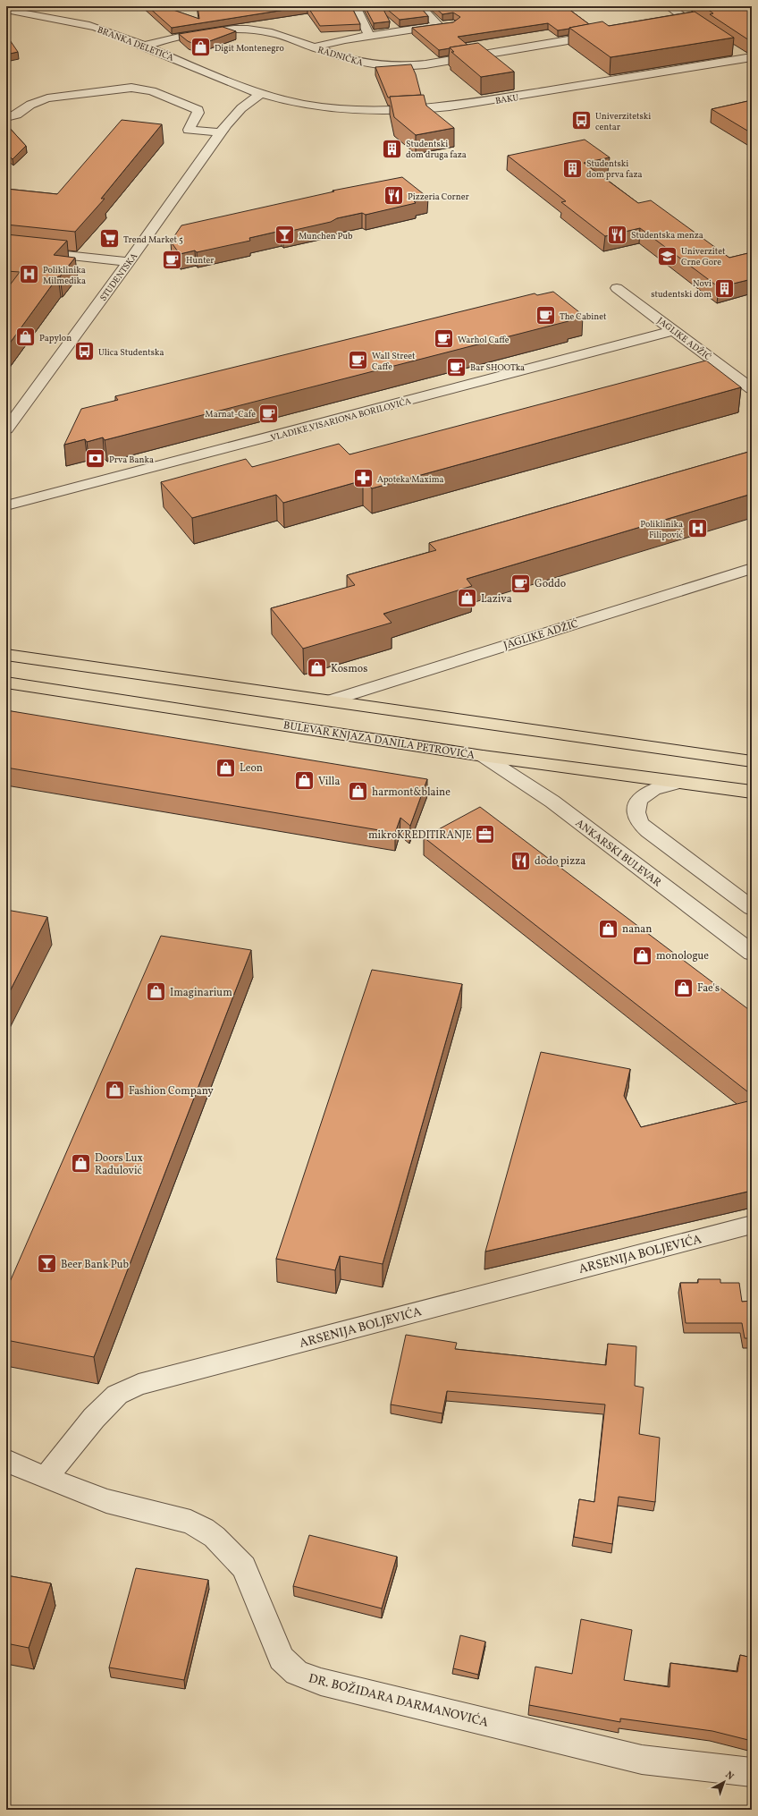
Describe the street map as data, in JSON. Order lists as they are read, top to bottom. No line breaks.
{"streets":{"main road":["BULEVAR KNJAZA DANILA PETROVIĆA"],"street":["BRANKA DELETIĆA","RADNIČKA","BAKU","STUDENTSKA","JAGLIKE ADŽIĆ","VLADIKE VISARIONA BORILOVIĆA","ANKARSKI BULEVAR","ARSENIJA BOLJEVIĆA","DR. BOŽIDARA DARMANOVIĆA"]},"crossings":[["BRANKA DELETIĆA","RADNIČKA"],["BRANKA DELETIĆA","BAKU"],["BRANKA DELETIĆA","STUDENTSKA"],["BAKU","STUDENTSKA"],["JAGLIKE ADŽIĆ","VLADIKE VISARIONA BORILOVIĆA"],["BULEVAR KNJAZA DANILA PETROVIĆA","ANKARSKI BULEVAR"],["ARSENIJA BOLJEVIĆA","DR. BOŽIDARA DARMANOVIĆA"]],"places":{"shop":["Digit Montenegro","Papylon","Laziva","Kosmos","Leon","Villa","harmont&blaine","nanan","monologue","Fae's","Imaginarium","Fashion Company","Doors Lux Radulović"],"bus stop":["Univerzitetski centar","Ulica Studentska"],"building":["Studentski dom druga faza","Studentski dom prva faza","Novi studentski dom"],"restaurant":["Pizzeria Corner","Studentska menza","dodo pizza"],"bar":["Munchen Pub","Beer Bank Pub"],"supermarket":["Trend Market 5"],"school or university":["Univerzitet Crne Gore"],"cafe":["Hunter","The Cabinet","Warhol Caffe","Wall Street Caffe","Bar SHOOTka","Marnat-Cafe","Goddo"],"hospital":["Poliklinika Milmedika","Poliklinika Filipović"],"bank":["Prva Banka"],"pharmacy":["Apoteka Maxima"],"office":["mikroKREDITIRANJE"]},"north":"top right"}
